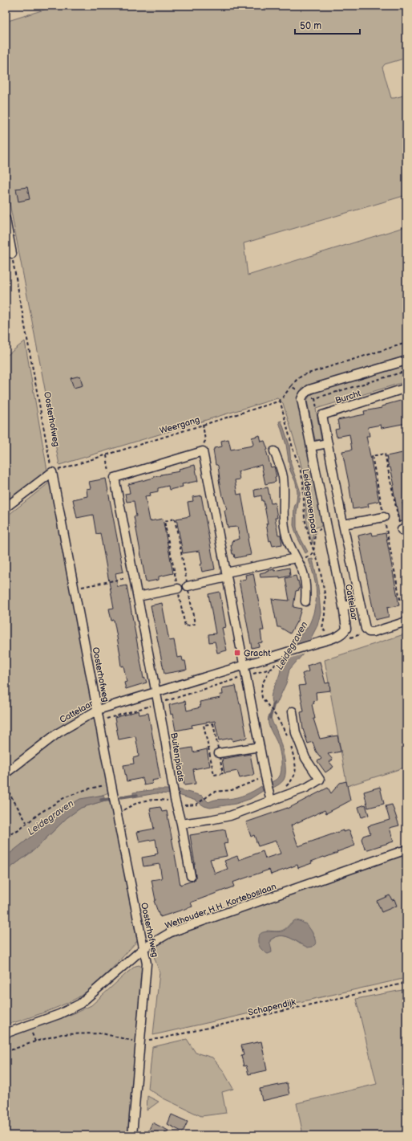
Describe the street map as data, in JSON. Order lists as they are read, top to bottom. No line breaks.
{"streets":{"street":["Burcht","Oosterhofweg","Cattelaar","Buitenplaats","Wethouder H.H. Korteboslaan"],"path":["Weergang","Leidegravenpad","Schapendijk"]},"crossings":[["Oosterhofweg","Weergang"],["Oosterhofweg","Cattelaar"],["Oosterhofweg","Wethouder H.H. Korteboslaan"],["Oosterhofweg","Schapendijk"],["Weergang","Leidegravenpad"],["Leidegravenpad","Cattelaar"],["Cattelaar","Buitenplaats"]],"water":["Leidegraven"],"places":{"transit":["Gracht"]},"scale_bar":"50 m"}
